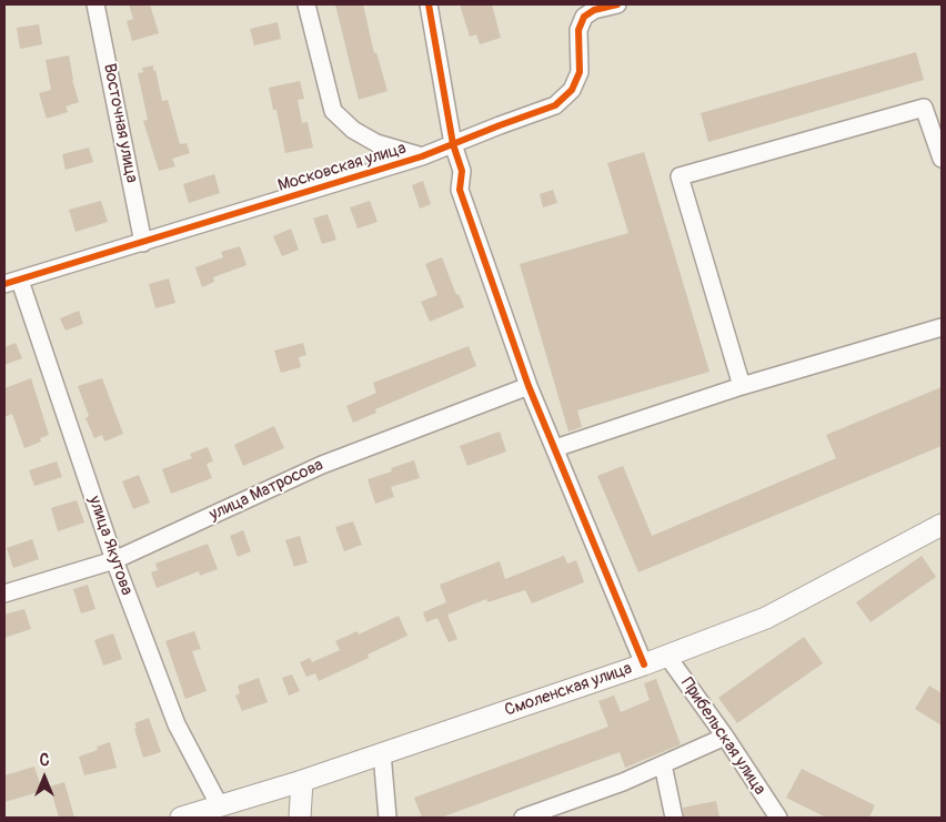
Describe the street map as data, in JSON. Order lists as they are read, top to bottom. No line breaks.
{"streets":{"main road":["Смоленская улица"],"street":["Восточная улица","Московская улица","улица Матросова","улица Якутова","Прибельская улица"]},"crossings":[["Восточная улица","Московская улица"],["Московская улица","улица Якутова"],["улица Матросова","улица Якутова"],["улица Якутова","Смоленская улица"],["Смоленская улица","Прибельская улица"]],"north":"top"}
